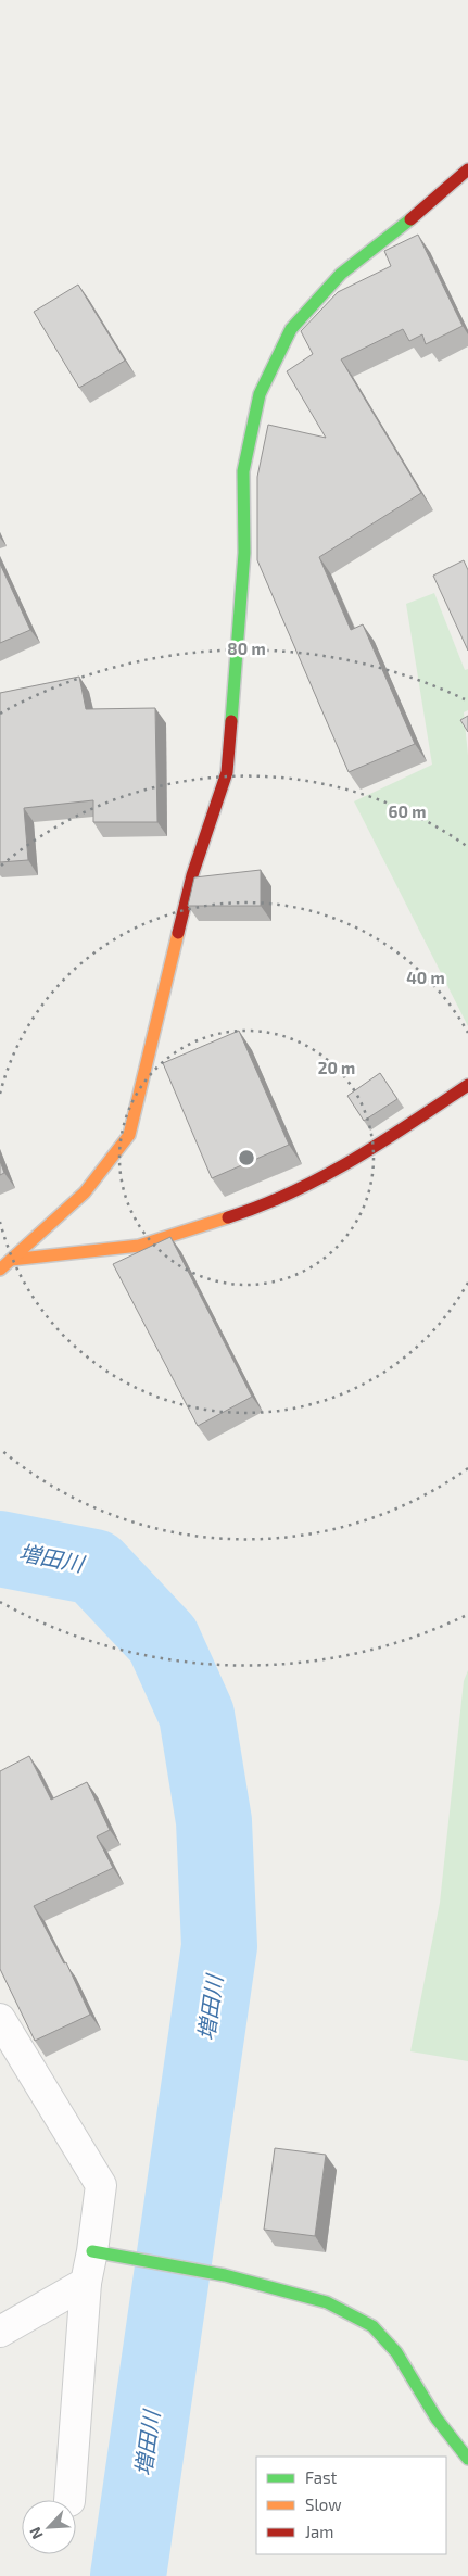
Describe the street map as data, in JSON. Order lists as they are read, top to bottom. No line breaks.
{"water":["増田川"],"legend":["Fast","Slow","Jam"],"north":"bottom left","rings":["80 m","60 m","40 m","20 m"]}
